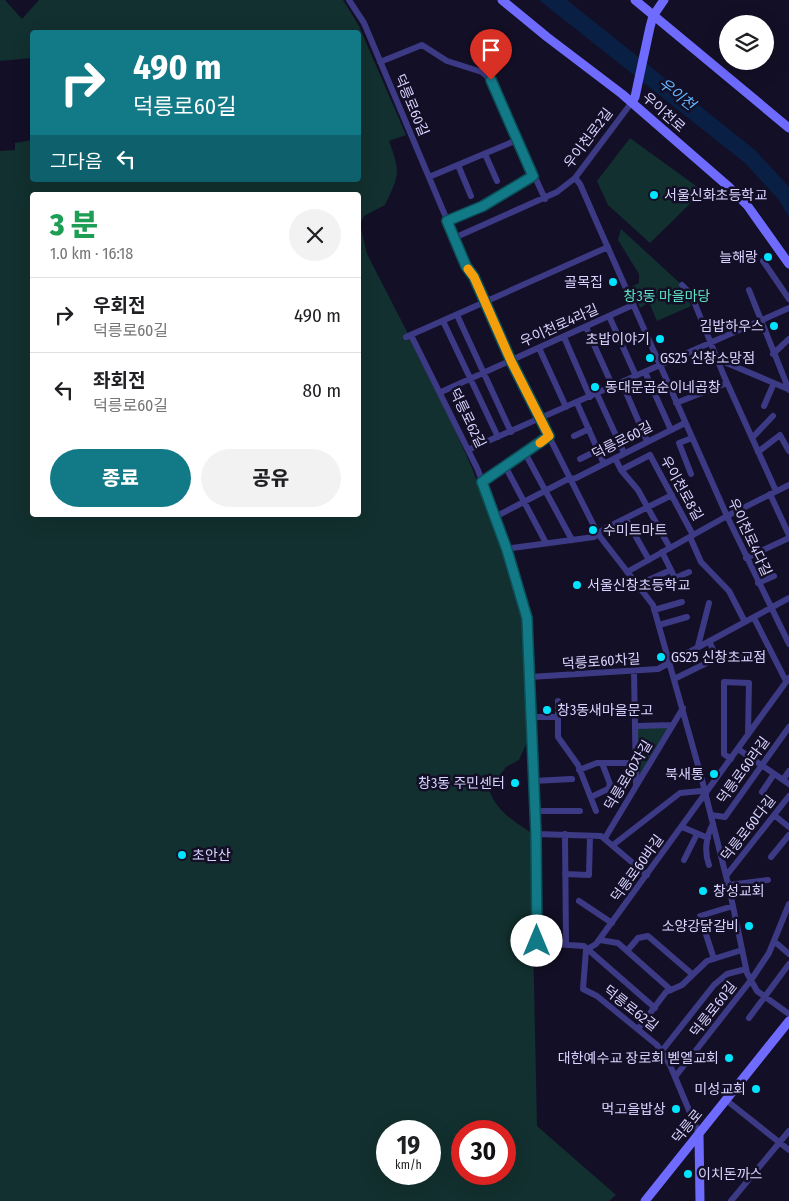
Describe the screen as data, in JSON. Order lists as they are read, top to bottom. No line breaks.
{"streets":{"street":["덕릉로60길","우이천로","우이천로2길","우이천로4라길","덕릉로62길","우이천로8길","우이천로4다길","덕릉로60차길","덕릉로60라길","덕릉로60자길","덕릉로60다길","덕릉로60바길","덕릉로"]},"crossings":[["덕릉로60길","우이천로2길"],["덕릉로60길","우이천로4라길"],["덕릉로60길","덕릉로62길"],["덕릉로60길","우이천로8길"],["덕릉로60길","우이천로4다길"],["덕릉로60길","덕릉로60차길"],["덕릉로60길","덕릉로60라길"],["덕릉로60길","덕릉로60자길"],["덕릉로60길","덕릉로60다길"],["덕릉로60길","덕릉로60바길"],["우이천로","우이천로2길"],["우이천로4라길","덕릉로62길"],["덕릉로62길","덕릉로60차길"],["덕릉로62길","덕릉로60바길"],["덕릉로62길","덕릉로"],["우이천로8길","우이천로4다길"],["우이천로8길","덕릉로60차길"],["우이천로4다길","덕릉로60차길"],["덕릉로60라길","덕릉로60다길"],["덕릉로60다길","덕릉로60바길"]],"water":["우이천"],"parks":["창3동 마을마당"],"places":["서울신화초등학교","늘해랑","골목집","김밥하우스","초밥이야기","GS25 신창소망점","동대문곱순이네곱창","수미트마트","서울신창초등학교","GS25 신창초교점","창3동새마을문고","북새통","창3동 주민센터","초안산","창성교회","소양강닭갈비","대한예수교 장로회 벧엘교회","미성교회","먹고을밥상","이치돈까스"],"page":{"turn":["490 m","덕릉로60길"],"then":"그다음","heading":["3 분","1.0 km · 16:18"],"list":[{"name":"우회전","note":"덕릉로60길","value":"490 m"},{"name":"좌회전","note":"덕릉로60길","value":"80 m"}],"buttons":["종료","공유"],"speed":"19 km/h","limit":"30"}}
